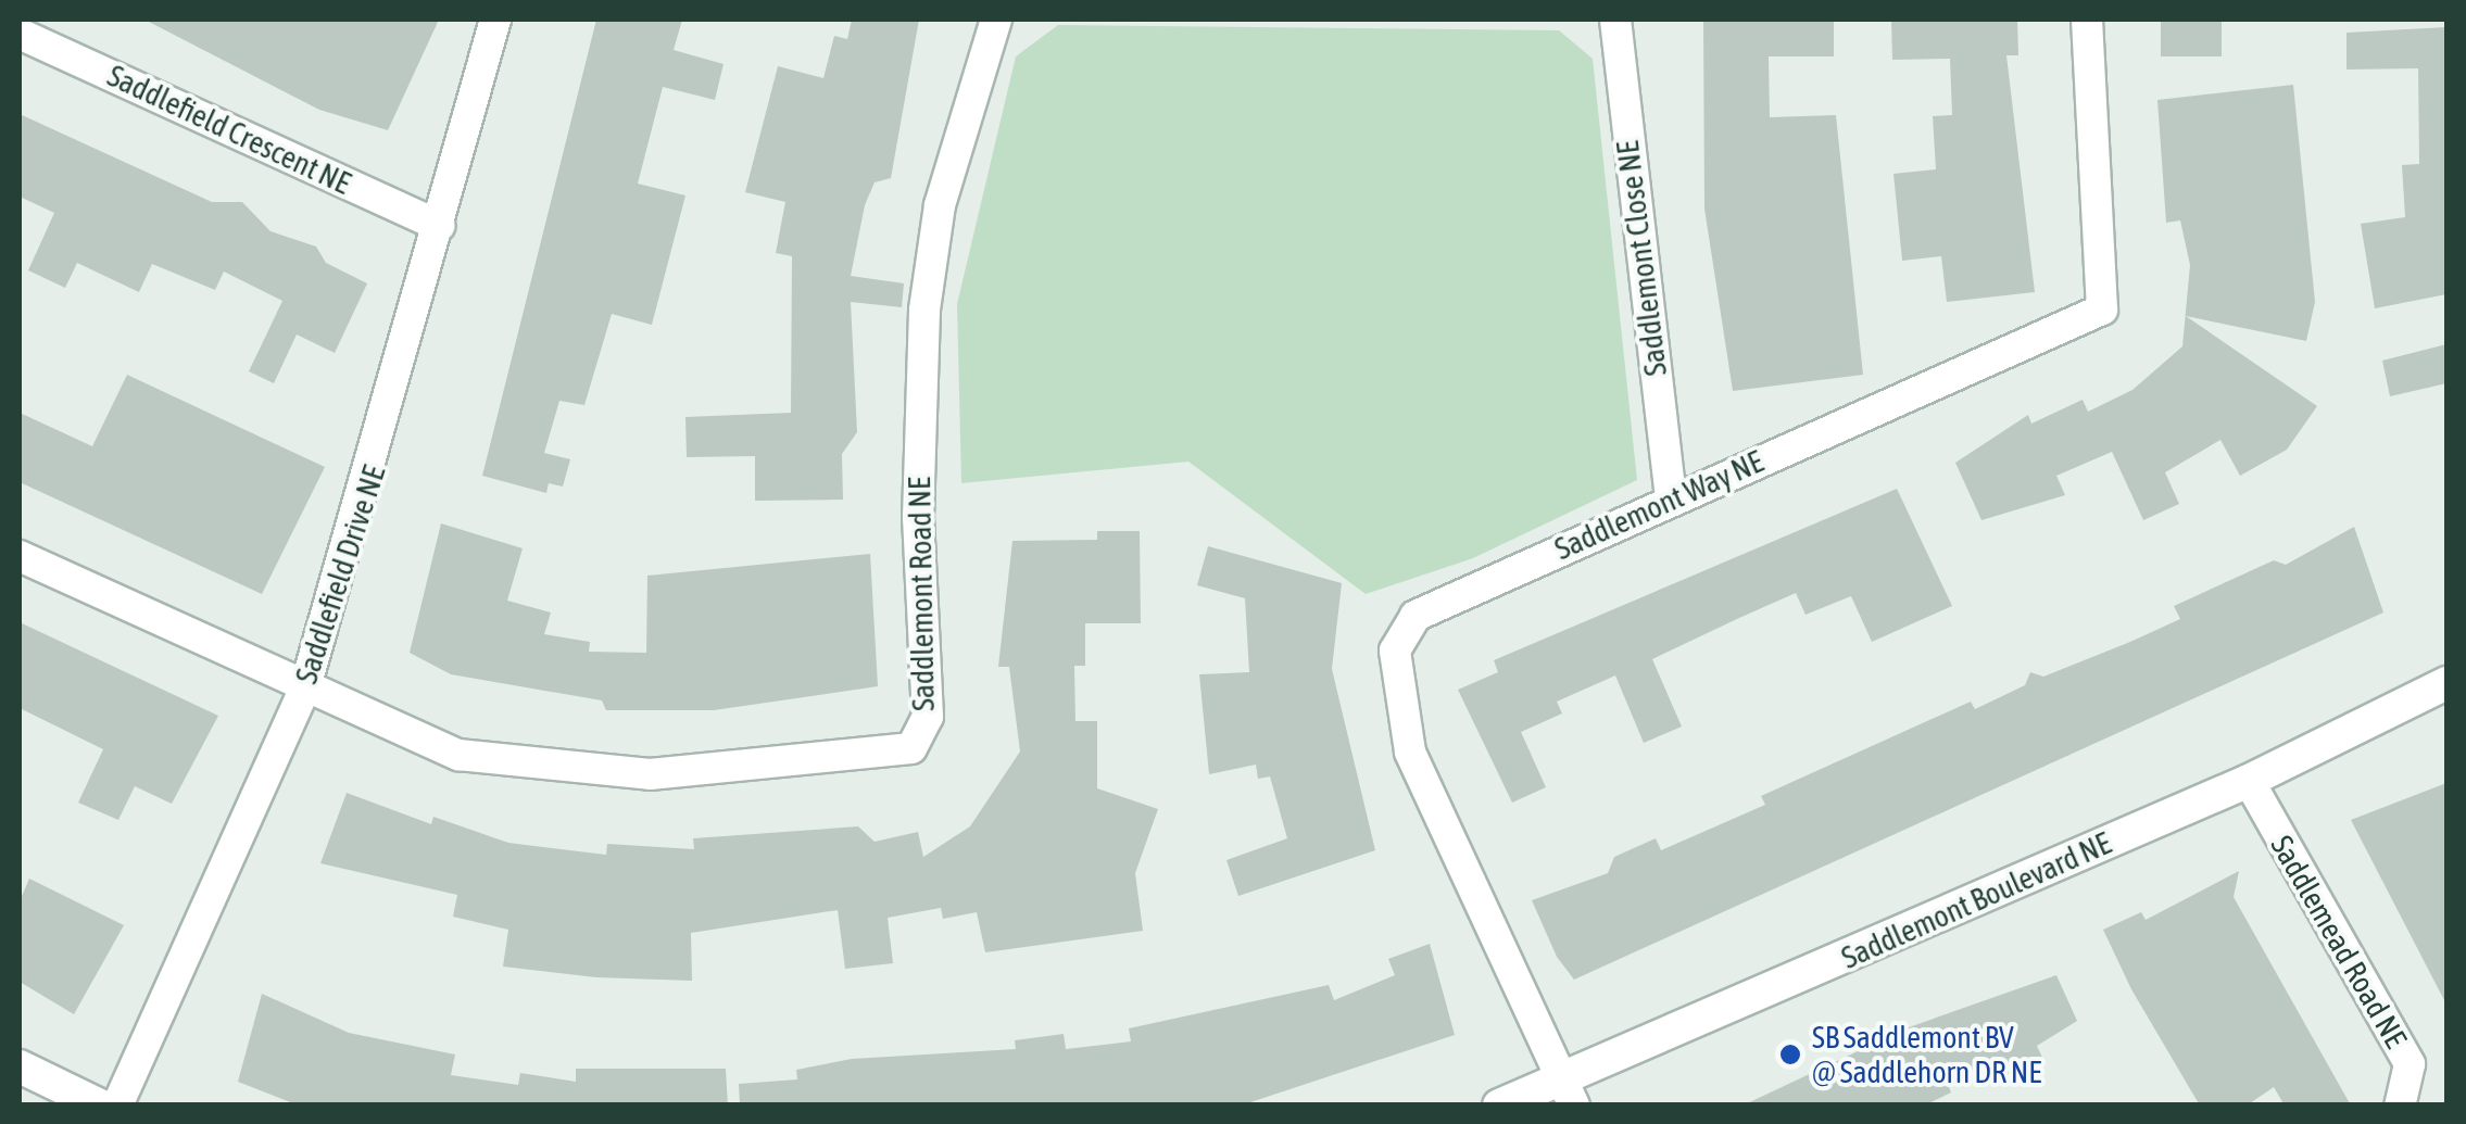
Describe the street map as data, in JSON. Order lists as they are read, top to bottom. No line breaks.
{"streets":{"street":["Saddlefield Crescent NE","Saddlemont Close NE","Saddlemont Way NE","Saddlefield Drive NE","Saddlemont Road NE","Saddlemont Boulevard NE","Saddlemead Road NE"]},"crossings":[["Saddlefield Crescent NE","Saddlefield Drive NE"],["Saddlemont Close NE","Saddlemont Way NE"],["Saddlemont Way NE","Saddlemont Boulevard NE"],["Saddlefield Drive NE","Saddlemont Road NE"],["Saddlemont Boulevard NE","Saddlemead Road NE"]],"places":["SB Saddlemont BV @ Saddlehorn DR NE"]}
